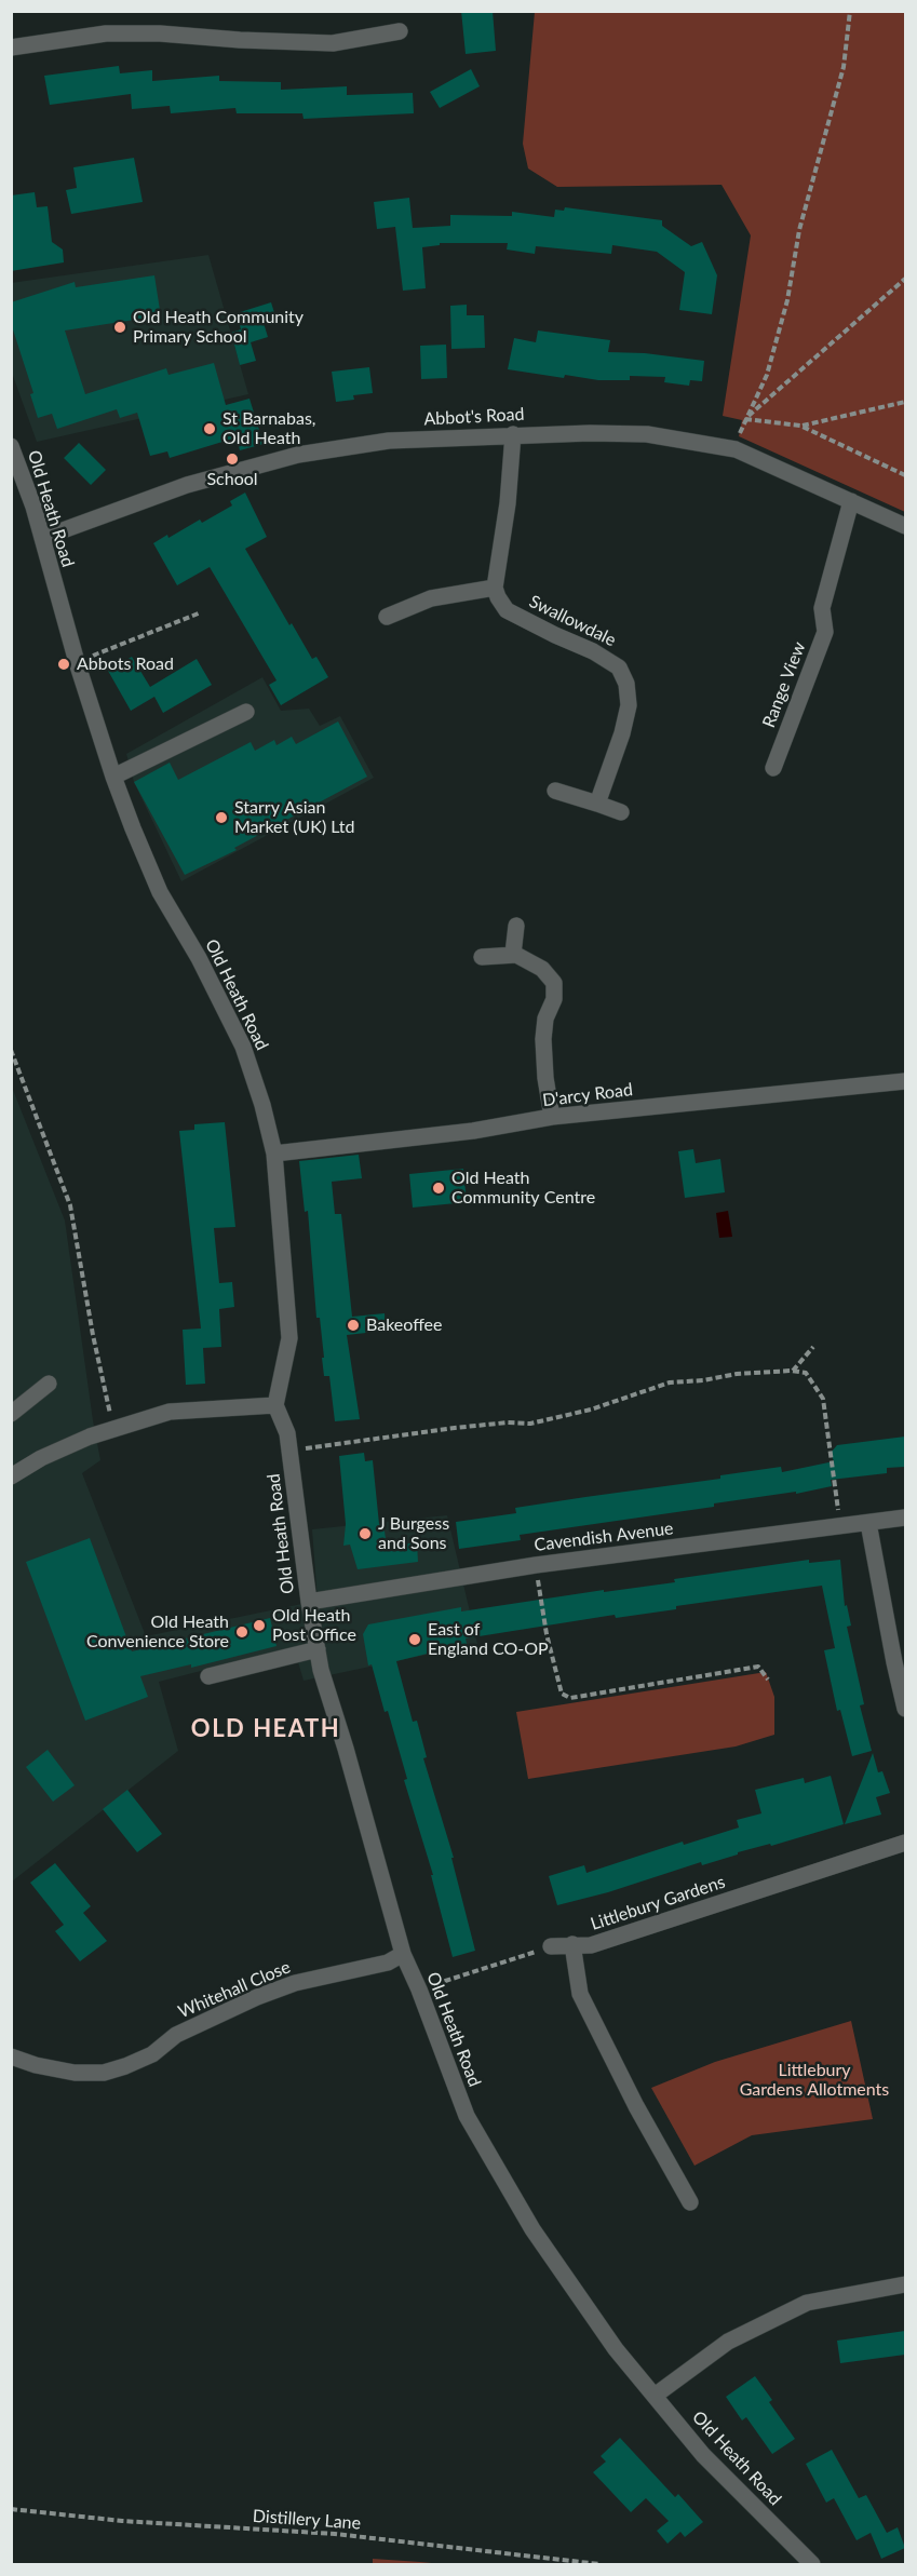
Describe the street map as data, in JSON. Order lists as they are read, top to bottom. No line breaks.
{"streets":{"street":["Abbot's Road","Old Heath Road","Swallowdale","Range View","D'arcy Road","Cavendish Avenue","Littlebury Gardens","Whitehall Close"],"path":["Distillery Lane"]},"crossings":[["Abbot's Road","Old Heath Road"],["Abbot's Road","Range View"],["Old Heath Road","D'arcy Road"],["Old Heath Road","Cavendish Avenue"],["Old Heath Road","Whitehall Close"]],"districts":["OLD HEATH"],"parks":["Littlebury Gardens Allotments"],"places":["Old Heath Community Primary School","St Barnabas, Old Heath","School","Abbots Road","Starry Asian Market (UK) Ltd","Old Heath Community Centre","Bakeoffee","J Burgess and Sons","Old Heath Post Office","Old Heath Convenience Store","East of England CO-OP"]}
